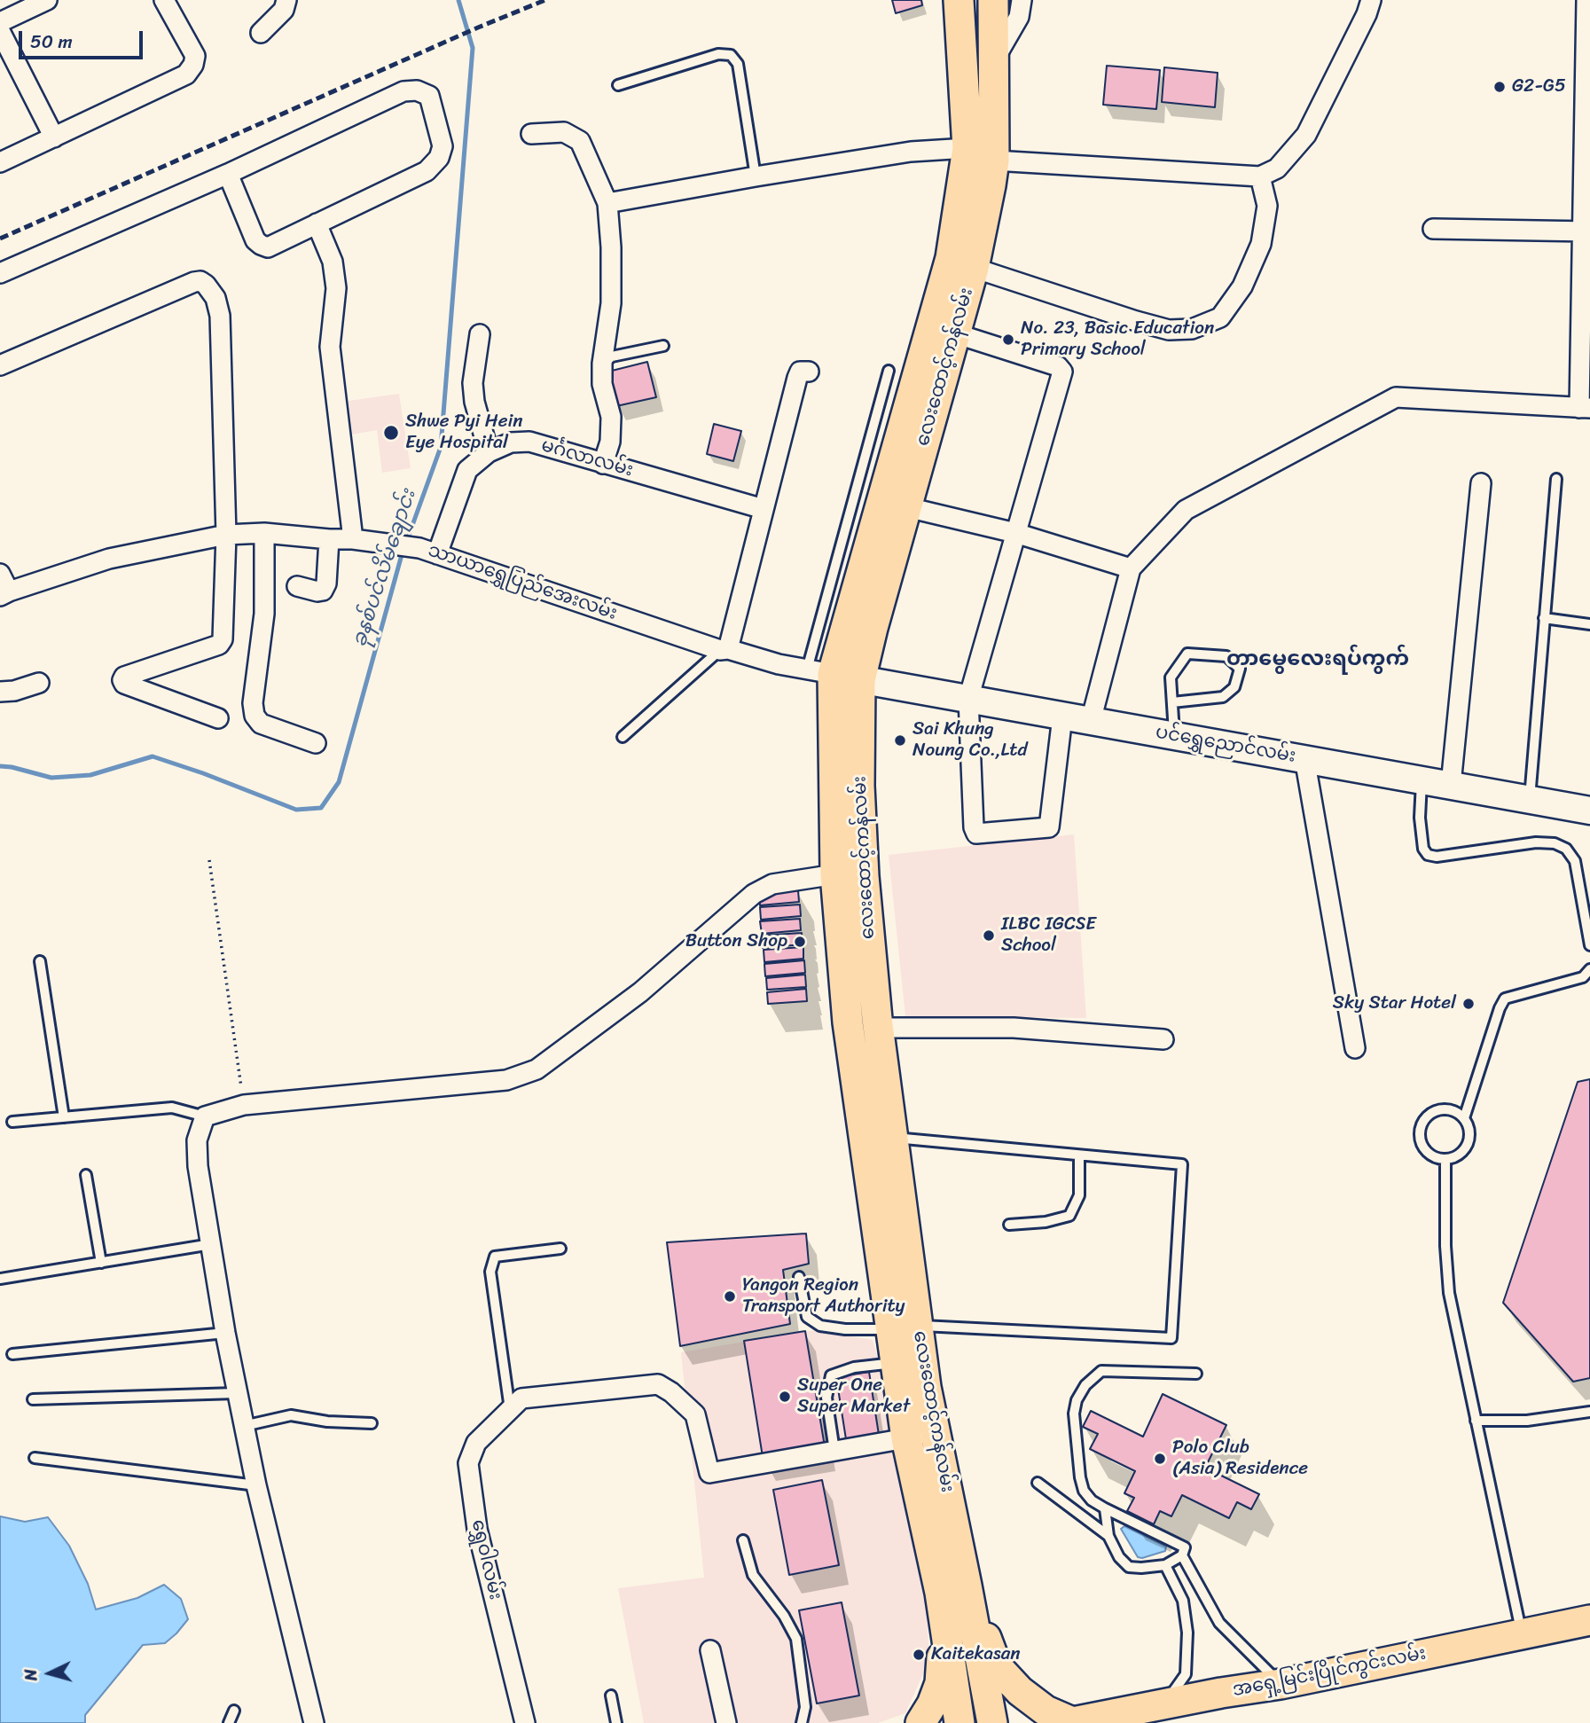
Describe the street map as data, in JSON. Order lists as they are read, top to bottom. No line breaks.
{"streets":{"main road":["လေးထောင့်ကန်လမ်း","အရှေ့မြင်းပြိုင်ကွင်းလမ်း"],"street":["မင်္ဂလာလမ်း","သာယာရွှေပြည်အေးလမ်း","ပင်ရွှေညောင်လမ်း","ရွှေဝါလမ်း"]},"crossings":[["လေးထောင့်ကန်လမ်း","သာယာရွှေပြည်အေးလမ်း"],["လေးထောင့်ကန်လမ်း","ပင်ရွှေညောင်လမ်း"],["မင်္ဂလာလမ်း","သာယာရွှေပြည်အေးလမ်း"],["သာယာရွှေပြည်အေးလမ်း","ပင်ရွှေညောင်လမ်း"]],"districts":["တာမွေလေးရပ်ကွက်"],"water":["ခုနစ်ပင်လိမ်ချောင်း"],"places":["G2-G5","No. 23, Basic Education Primary School","Shwe Pyi Hein Eye Hospital","Sai Khung Noung Co.,Ltd","ILBC IGCSE School","Button Shop","Sky Star Hotel","Yangon Region Transport Authority","Super One Super Market","Polo Club (Asia) Residence","Kaitekasan"],"scale_bar":"50 m","north":"left"}
